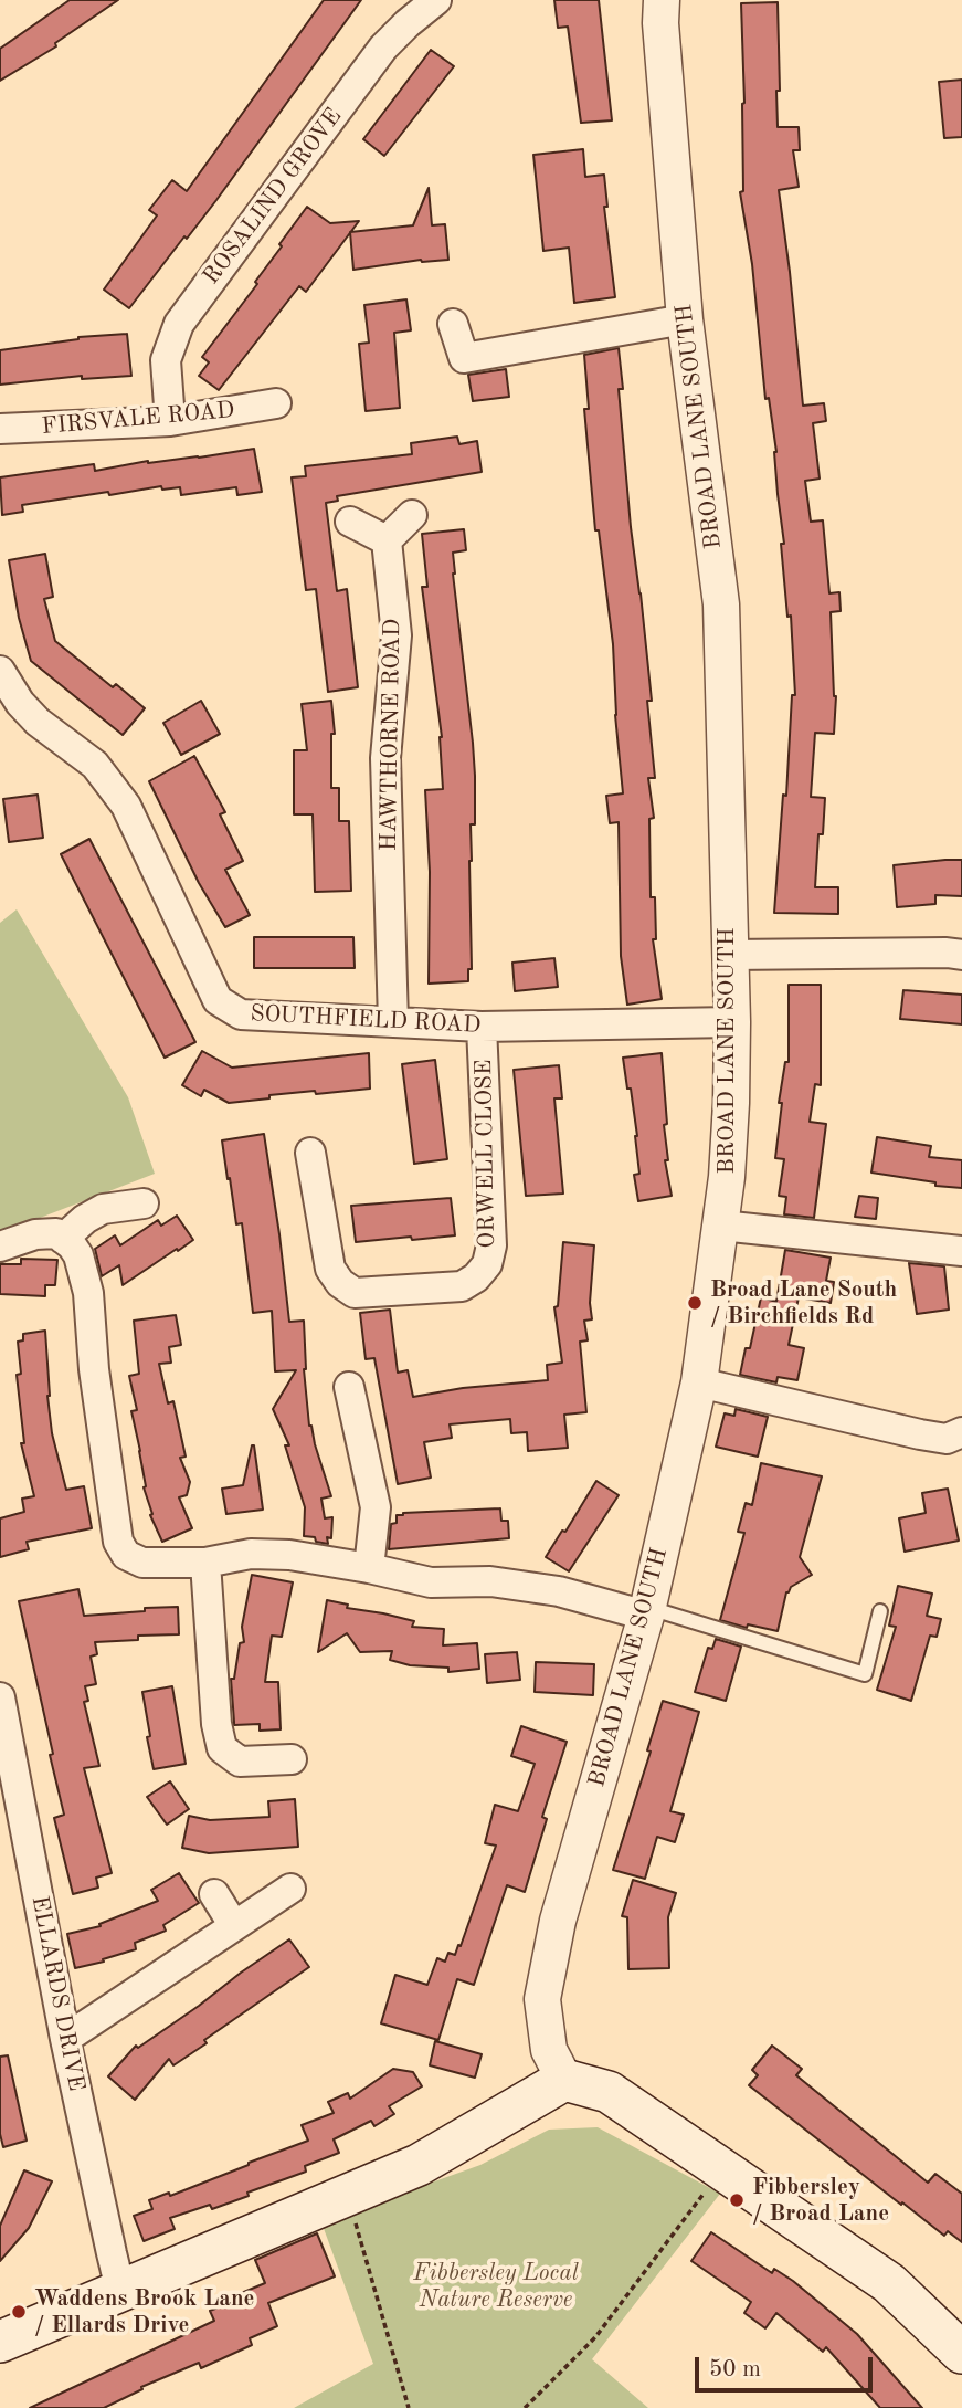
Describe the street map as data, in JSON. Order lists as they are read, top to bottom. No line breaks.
{"streets":{"street":["ROSALIND GROVE","FIRSVALE ROAD","BROAD LANE SOUTH","HAWTHORNE ROAD","SOUTHFIELD ROAD","ORWELL CLOSE","ELLARDS DRIVE"]},"crossings":[["ROSALIND GROVE","FIRSVALE ROAD"],["BROAD LANE SOUTH","SOUTHFIELD ROAD"],["HAWTHORNE ROAD","SOUTHFIELD ROAD"],["SOUTHFIELD ROAD","ORWELL CLOSE"]],"parks":["Fibbersley Local Nature Reserve"],"places":["Broad Lane South / Birchfields Rd","Fibbersley / Broad Lane","Waddens Brook Lane / Ellards Drive"],"scale_bar":"50 m"}
